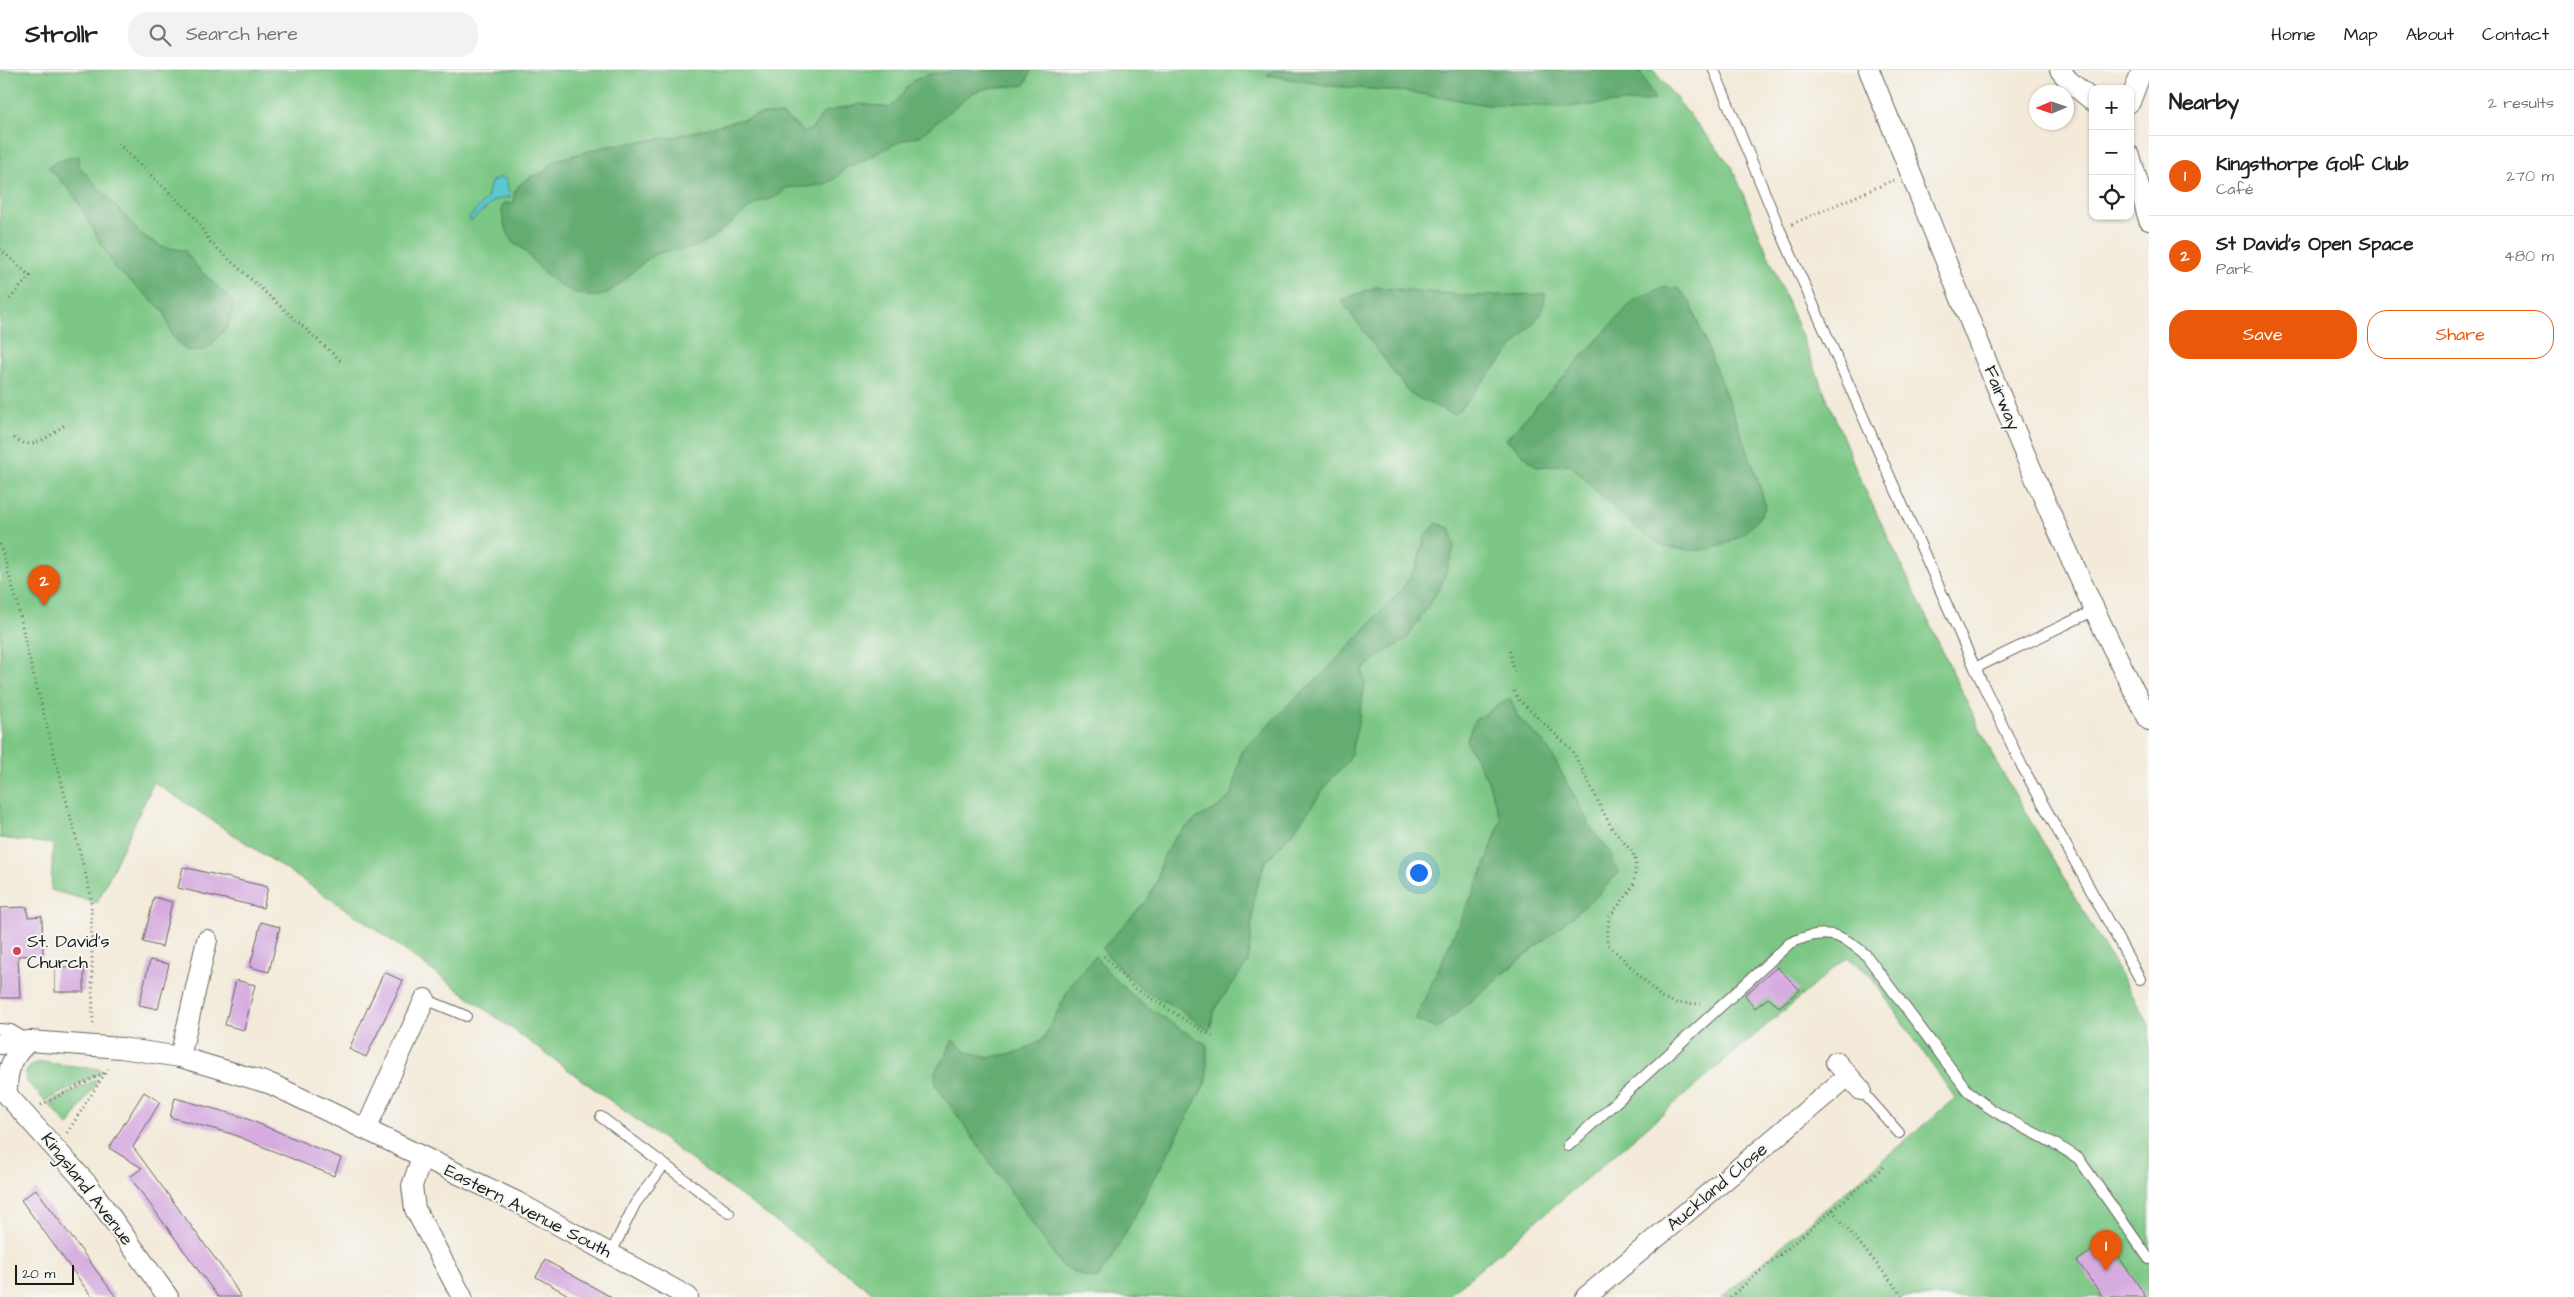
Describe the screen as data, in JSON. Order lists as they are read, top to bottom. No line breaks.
{"streets":{"street":["Fairway","Auckland Close","Kingsland Avenue","Eastern Avenue South"]},"places":["St. David's Church"],"scale_bar":"20 m","north":"left","page":{"header":"Strollr","search":"Search here","nav":["Home","Map","About","Contact"],"heading":["Nearby","2 results"],"map_buttons":["+","−"],"list":[{"mark":"1","name":"Kingsthorpe Golf Club","note":"Café","value":"270 m"},{"mark":"2","name":"St David's Open Space","note":"Park","value":"480 m"}],"buttons":["Save","Share"],"pins":["2","1"],"scale":"20 m"}}
